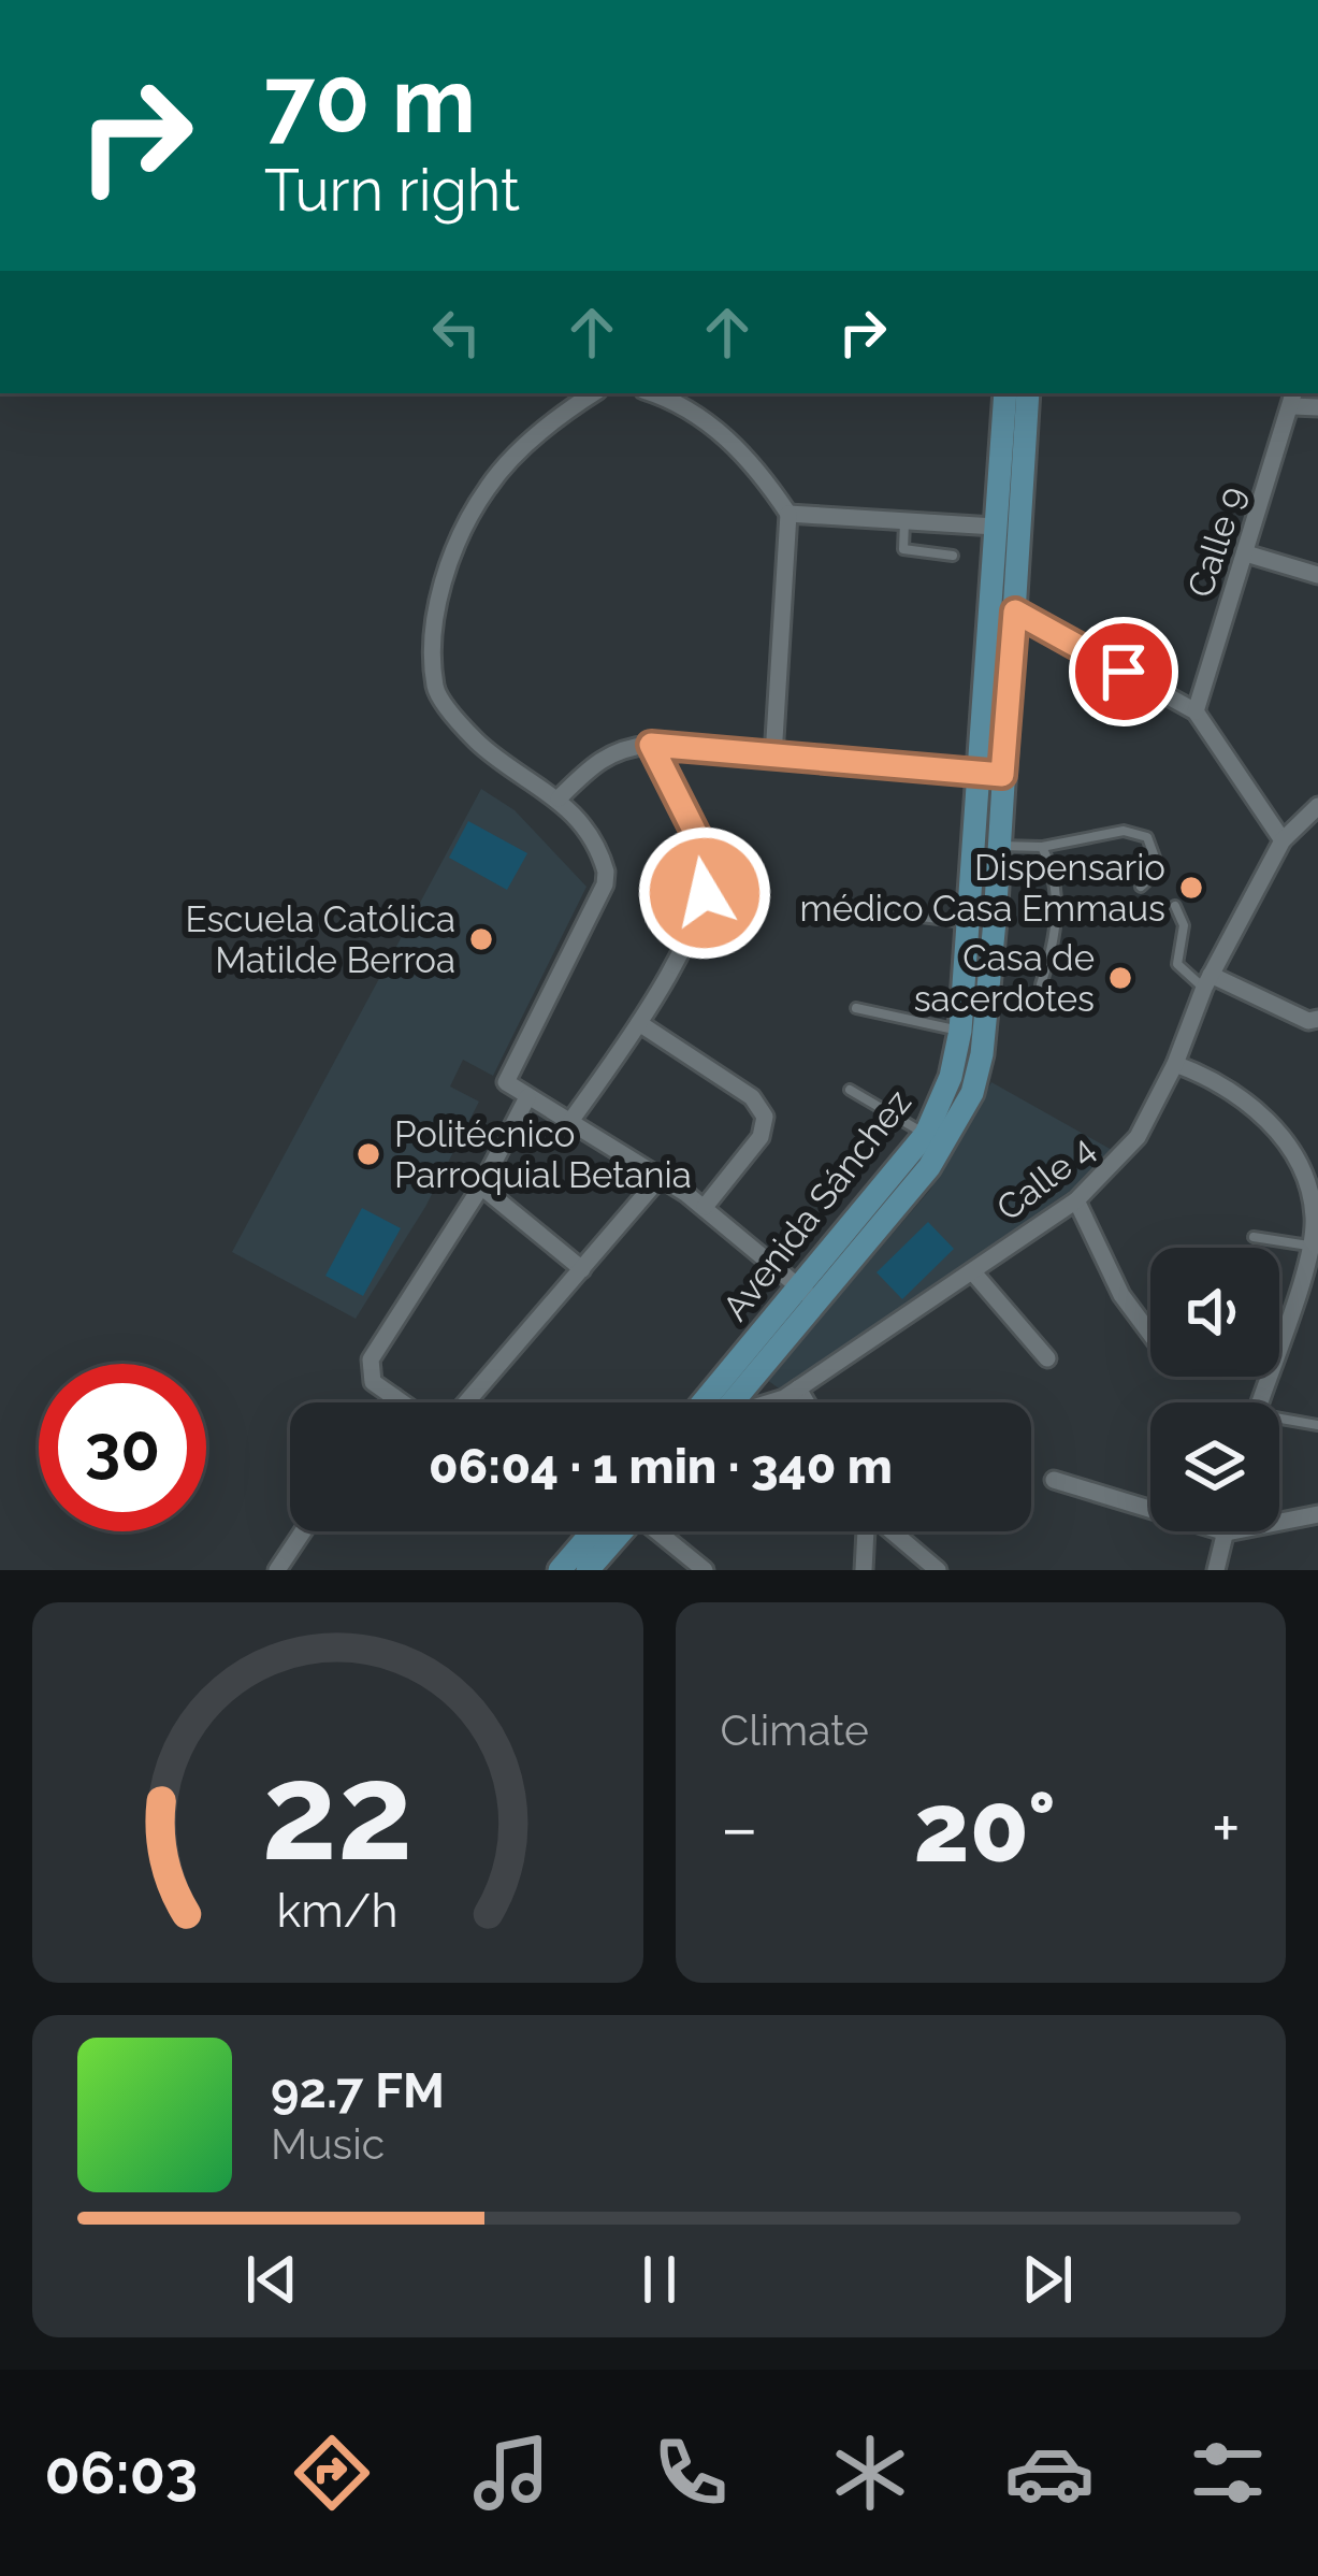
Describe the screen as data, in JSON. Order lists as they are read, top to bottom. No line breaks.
{"streets":{"street":["Calle 9","Calle 4","Avenida Sánchez"]},"places":["Dispensario médico Casa Emmaus","Escuela Católica Matilde Berroa","Casa de sacerdotes","Politécnico Parroquial Betania"],"page":{"turn":["70 m","Turn right"],"limit":"30","trip":"06:04 · 1 min · 340 m","tile":"Climate","heat":["−","20°","+"],"song":["92.7 FM","Music"],"tabs":"06:03","gauge":["22","km/h"]}}
